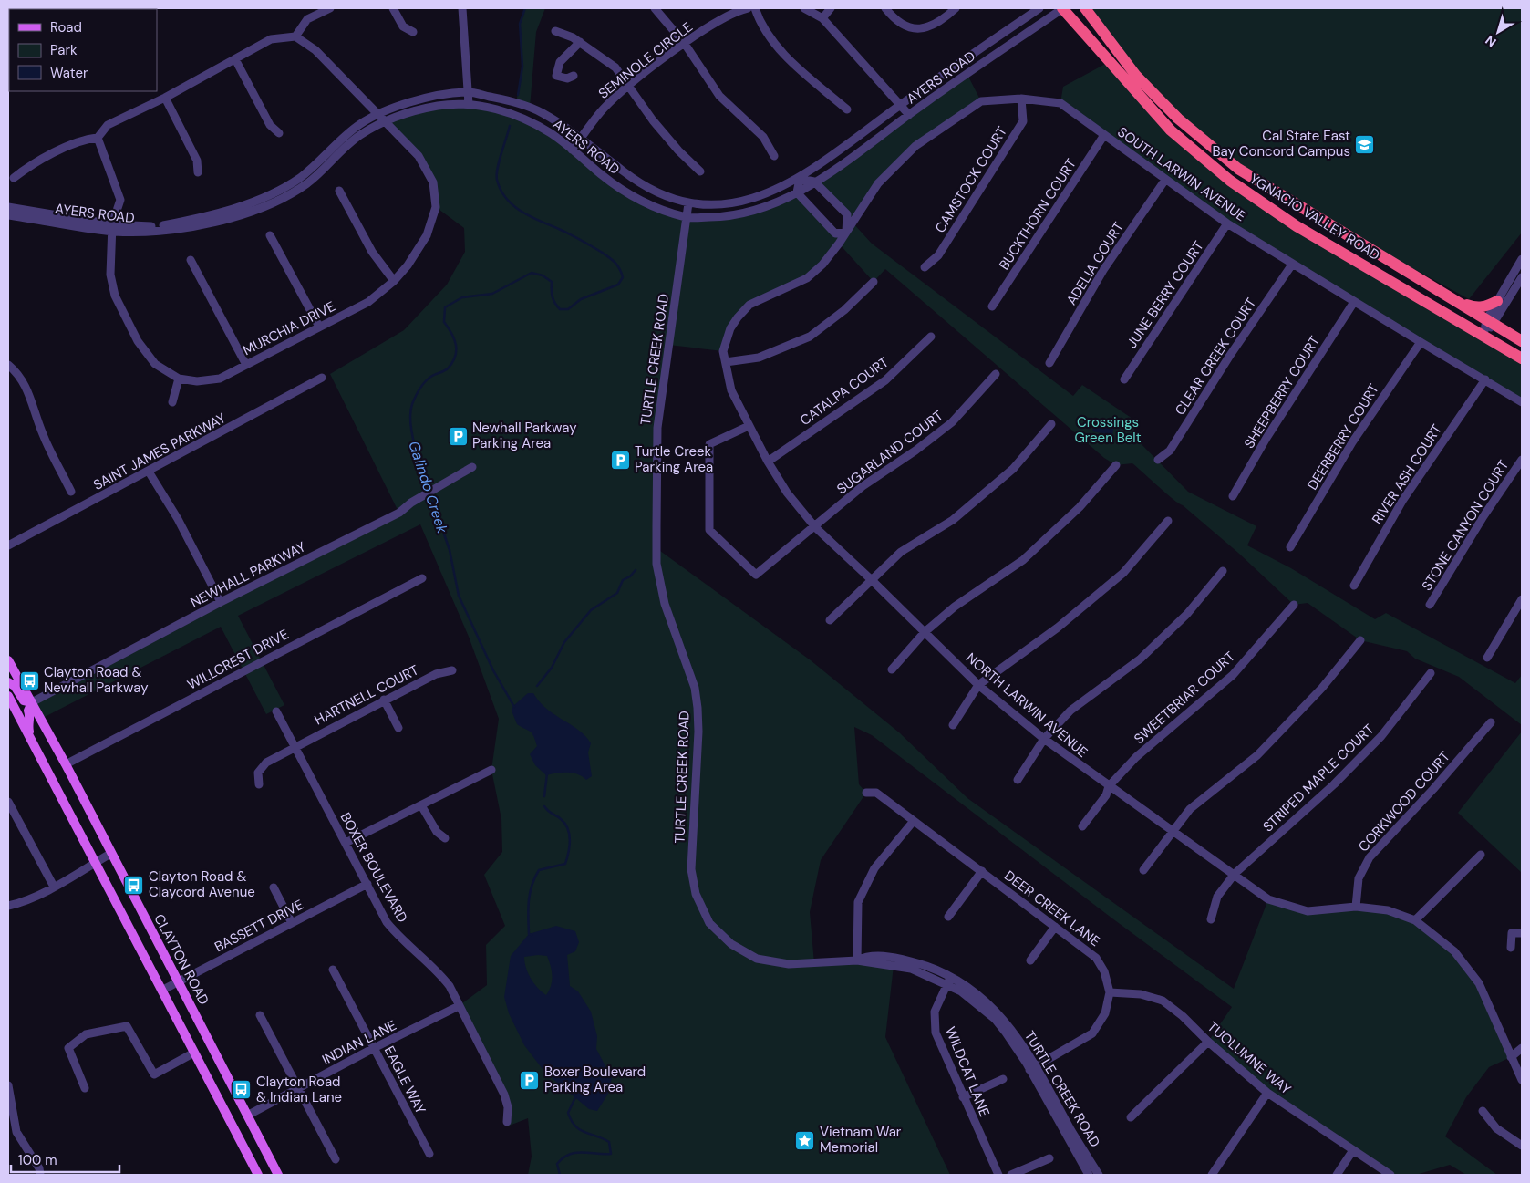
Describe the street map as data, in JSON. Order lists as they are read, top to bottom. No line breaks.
{"streets":{"highway":["YGNACIO VALLEY ROAD"],"main road":["CLAYTON ROAD"],"street":["SEMINOLE CIRCLE","AYERS ROAD","SOUTH LARWIN AVENUE","CAMSTOCK COURT","BUCKTHORN COURT","ADELIA COURT","JUNE BERRY COURT","MURCHIA DRIVE","CLEAR CREEK COURT","TURTLE CREEK ROAD","CATALPA COURT","SHEEPBERRY COURT","DEERBERRY COURT","SAINT JAMES PARKWAY","SUGARLAND COURT","RIVER ASH COURT","STONE CANYON COURT","NEWHALL PARKWAY","WILLCREST DRIVE","HARTNELL COURT","SWEETBRIAR COURT","NORTH LARWIN AVENUE","STRIPED MAPLE COURT","CORKWOOD COURT","BOXER BOULEVARD","DEER CREEK LANE","BASSETT DRIVE","INDIAN LANE","TUOLUMNE WAY","WILDCAT LANE","EAGLE WAY"]},"crossings":[["SEMINOLE CIRCLE","AYERS ROAD"],["AYERS ROAD","YGNACIO VALLEY ROAD"],["AYERS ROAD","MURCHIA DRIVE"],["AYERS ROAD","TURTLE CREEK ROAD"],["SOUTH LARWIN AVENUE","CAMSTOCK COURT"],["SOUTH LARWIN AVENUE","BUCKTHORN COURT"],["SOUTH LARWIN AVENUE","ADELIA COURT"],["SOUTH LARWIN AVENUE","JUNE BERRY COURT"],["SOUTH LARWIN AVENUE","CLEAR CREEK COURT"],["SOUTH LARWIN AVENUE","SHEEPBERRY COURT"],["SOUTH LARWIN AVENUE","DEERBERRY COURT"],["SOUTH LARWIN AVENUE","RIVER ASH COURT"],["SOUTH LARWIN AVENUE","NORTH LARWIN AVENUE"],["TURTLE CREEK ROAD","DEER CREEK LANE"],["TURTLE CREEK ROAD","WILDCAT LANE"],["CATALPA COURT","NORTH LARWIN AVENUE"],["SUGARLAND COURT","NORTH LARWIN AVENUE"],["NEWHALL PARKWAY","CLAYTON ROAD"],["WILLCREST DRIVE","CLAYTON ROAD"],["HARTNELL COURT","BOXER BOULEVARD"],["SWEETBRIAR COURT","NORTH LARWIN AVENUE"],["NORTH LARWIN AVENUE","STRIPED MAPLE COURT"],["NORTH LARWIN AVENUE","CORKWOOD COURT"],["BOXER BOULEVARD","BASSETT DRIVE"],["BOXER BOULEVARD","INDIAN LANE"],["DEER CREEK LANE","TUOLUMNE WAY"],["BASSETT DRIVE","CLAYTON ROAD"],["CLAYTON ROAD","INDIAN LANE"],["INDIAN LANE","EAGLE WAY"]],"water":["Galindo Creek"],"parks":["Crossings Green Belt"],"places":{"school or university":["Cal State East Bay Concord Campus"],"parking":["Newhall Parkway Parking Area","Turtle Creek Parking Area","Boxer Boulevard Parking Area"],"bus stop":["Clayton Road & Newhall Parkway","Clayton Road & Claycord Avenue","Clayton Road & Indian Lane"],"place":["Vietnam War Memorial"]},"legend":["Road","Park","Water"],"scale_bar":"100 m","north":"bottom left"}
